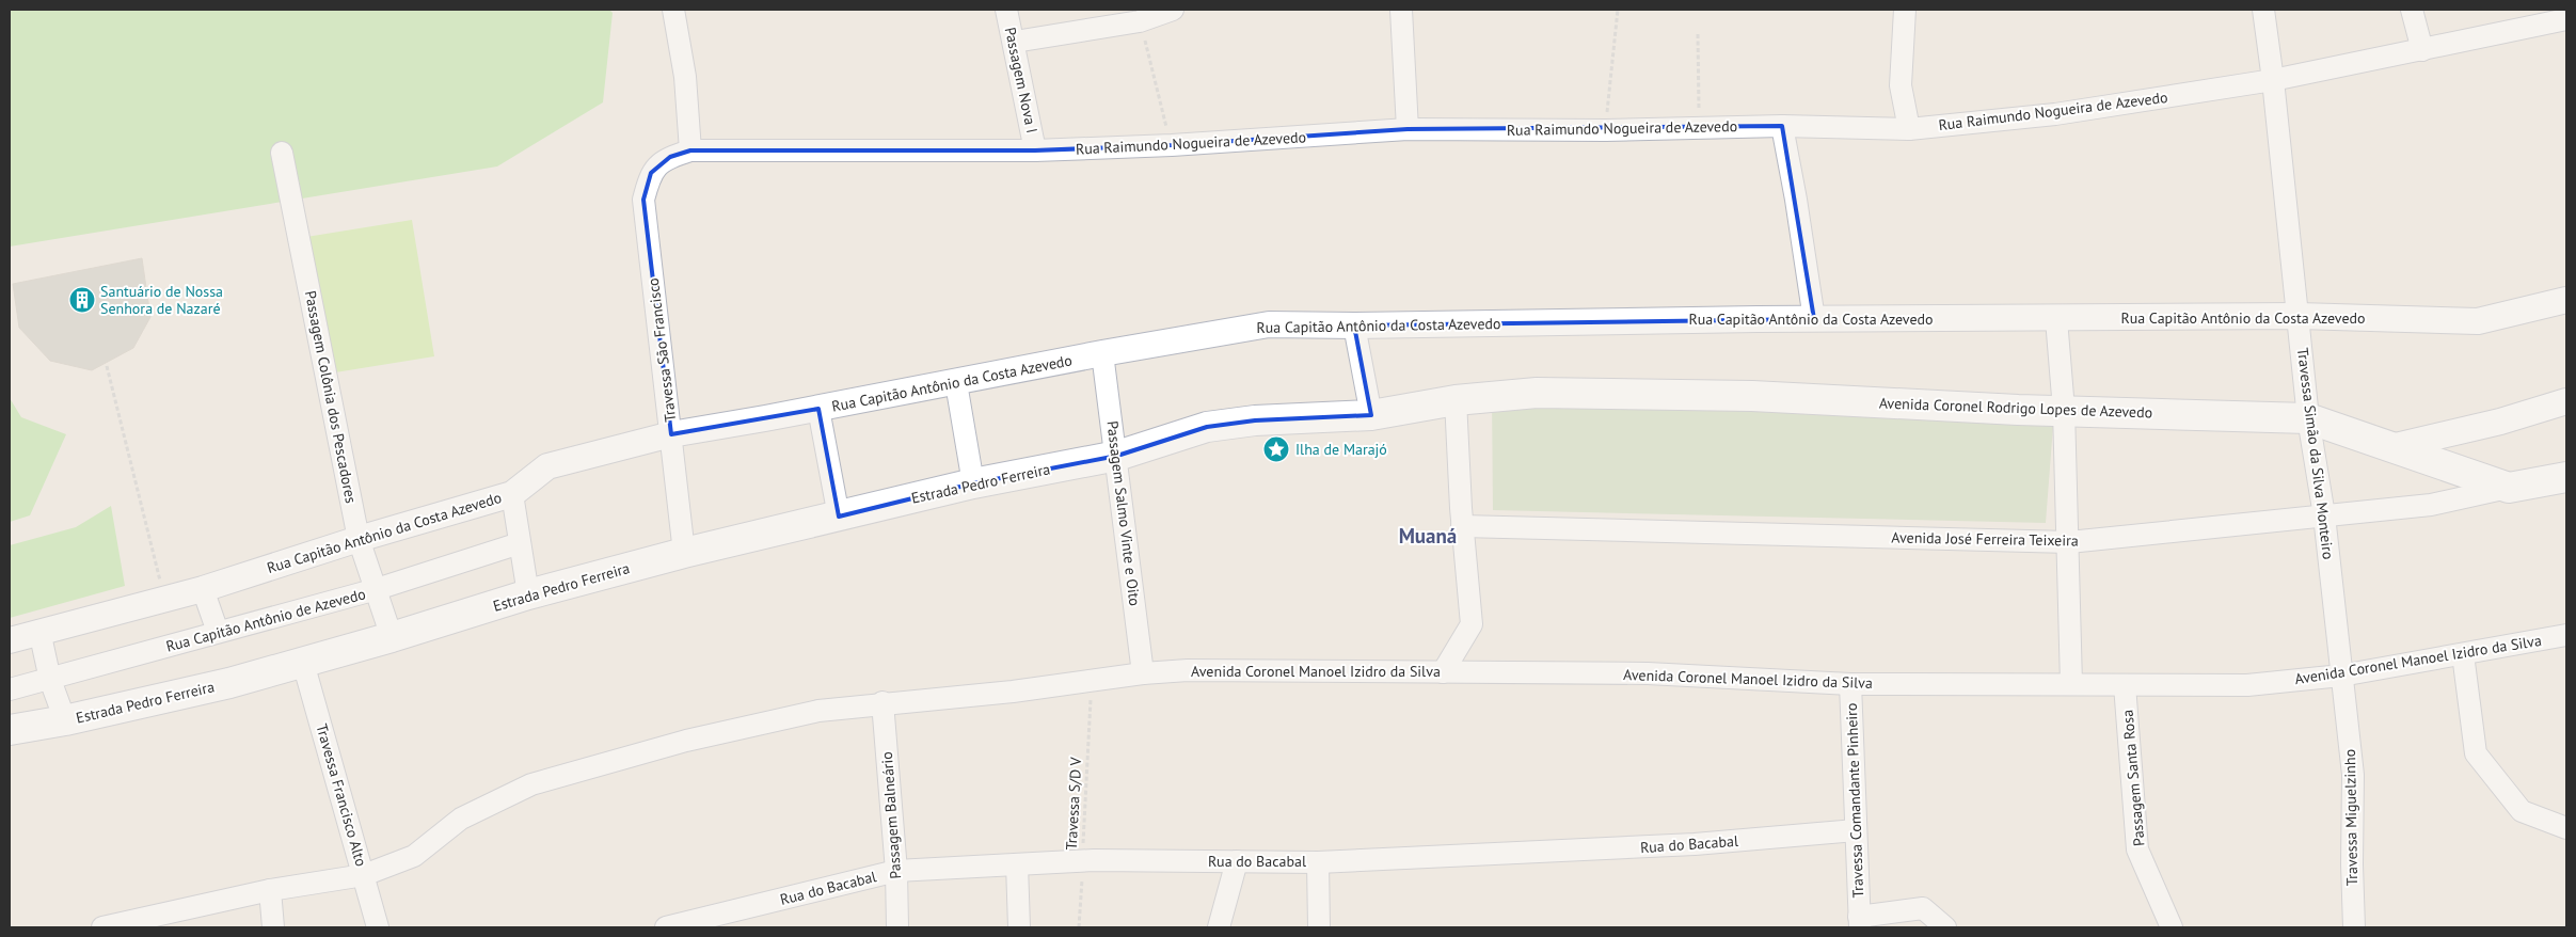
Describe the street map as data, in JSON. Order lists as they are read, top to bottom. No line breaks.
{"streets":{"main road":["Avenida Coronel Rodrigo Lopes de Azevedo","Estrada Pedro Ferreira","Avenida José Ferreira Teixeira"],"street":["Passagem Nova I","Rua Raimundo Nogueira de Azevedo","Rua Capitão Antônio da Costa Azevedo","Travessa São Francisco","Passagem Colônia dos Pescadores","Travessa Simão da Silva Monteiro","Passagem Salmo Vinte e Oito","Rua Capitão Antônio de Azevedo","Avenida Coronel Manoel Izidro da Silva","Passagem Santa Rosa","Travessa Francisco Alto","Travessa Comandante Pinheiro","Passagem Balneário","Travessa Miguelzinho","Rua do Bacabal"],"path":["Travessa S/D V"]},"crossings":[["Passagem Nova I","Rua Raimundo Nogueira de Azevedo"],["Rua Raimundo Nogueira de Azevedo","Travessa São Francisco"],["Rua Raimundo Nogueira de Azevedo","Travessa Simão da Silva Monteiro"],["Rua Capitão Antônio da Costa Azevedo","Travessa São Francisco"],["Rua Capitão Antônio da Costa Azevedo","Passagem Colônia dos Pescadores"],["Rua Capitão Antônio da Costa Azevedo","Travessa Simão da Silva Monteiro"],["Rua Capitão Antônio da Costa Azevedo","Passagem Salmo Vinte e Oito"],["Travessa São Francisco","Estrada Pedro Ferreira"],["Passagem Colônia dos Pescadores","Estrada Pedro Ferreira"],["Passagem Colônia dos Pescadores","Rua Capitão Antônio de Azevedo"],["Avenida Coronel Rodrigo Lopes de Azevedo","Travessa Simão da Silva Monteiro"],["Avenida Coronel Rodrigo Lopes de Azevedo","Estrada Pedro Ferreira"],["Avenida Coronel Rodrigo Lopes de Azevedo","Avenida José Ferreira Teixeira"],["Travessa Simão da Silva Monteiro","Avenida José Ferreira Teixeira"],["Travessa Simão da Silva Monteiro","Avenida Coronel Manoel Izidro da Silva"],["Travessa Simão da Silva Monteiro","Travessa Miguelzinho"],["Estrada Pedro Ferreira","Passagem Salmo Vinte e Oito"],["Estrada Pedro Ferreira","Travessa Francisco Alto"],["Passagem Salmo Vinte e Oito","Avenida Coronel Manoel Izidro da Silva"],["Avenida Coronel Manoel Izidro da Silva","Passagem Santa Rosa"],["Avenida Coronel Manoel Izidro da Silva","Travessa Francisco Alto"],["Avenida Coronel Manoel Izidro da Silva","Travessa Comandante Pinheiro"],["Avenida Coronel Manoel Izidro da Silva","Travessa S/D V"],["Avenida Coronel Manoel Izidro da Silva","Passagem Balneário"],["Avenida Coronel Manoel Izidro da Silva","Travessa Miguelzinho"],["Travessa Comandante Pinheiro","Rua do Bacabal"],["Travessa S/D V","Rua do Bacabal"],["Passagem Balneário","Rua do Bacabal"]],"districts":["Muaná"],"places":{"building":["Santuário de Nossa Senhora de Nazaré"],"place":["Ilha de Marajó"]}}
